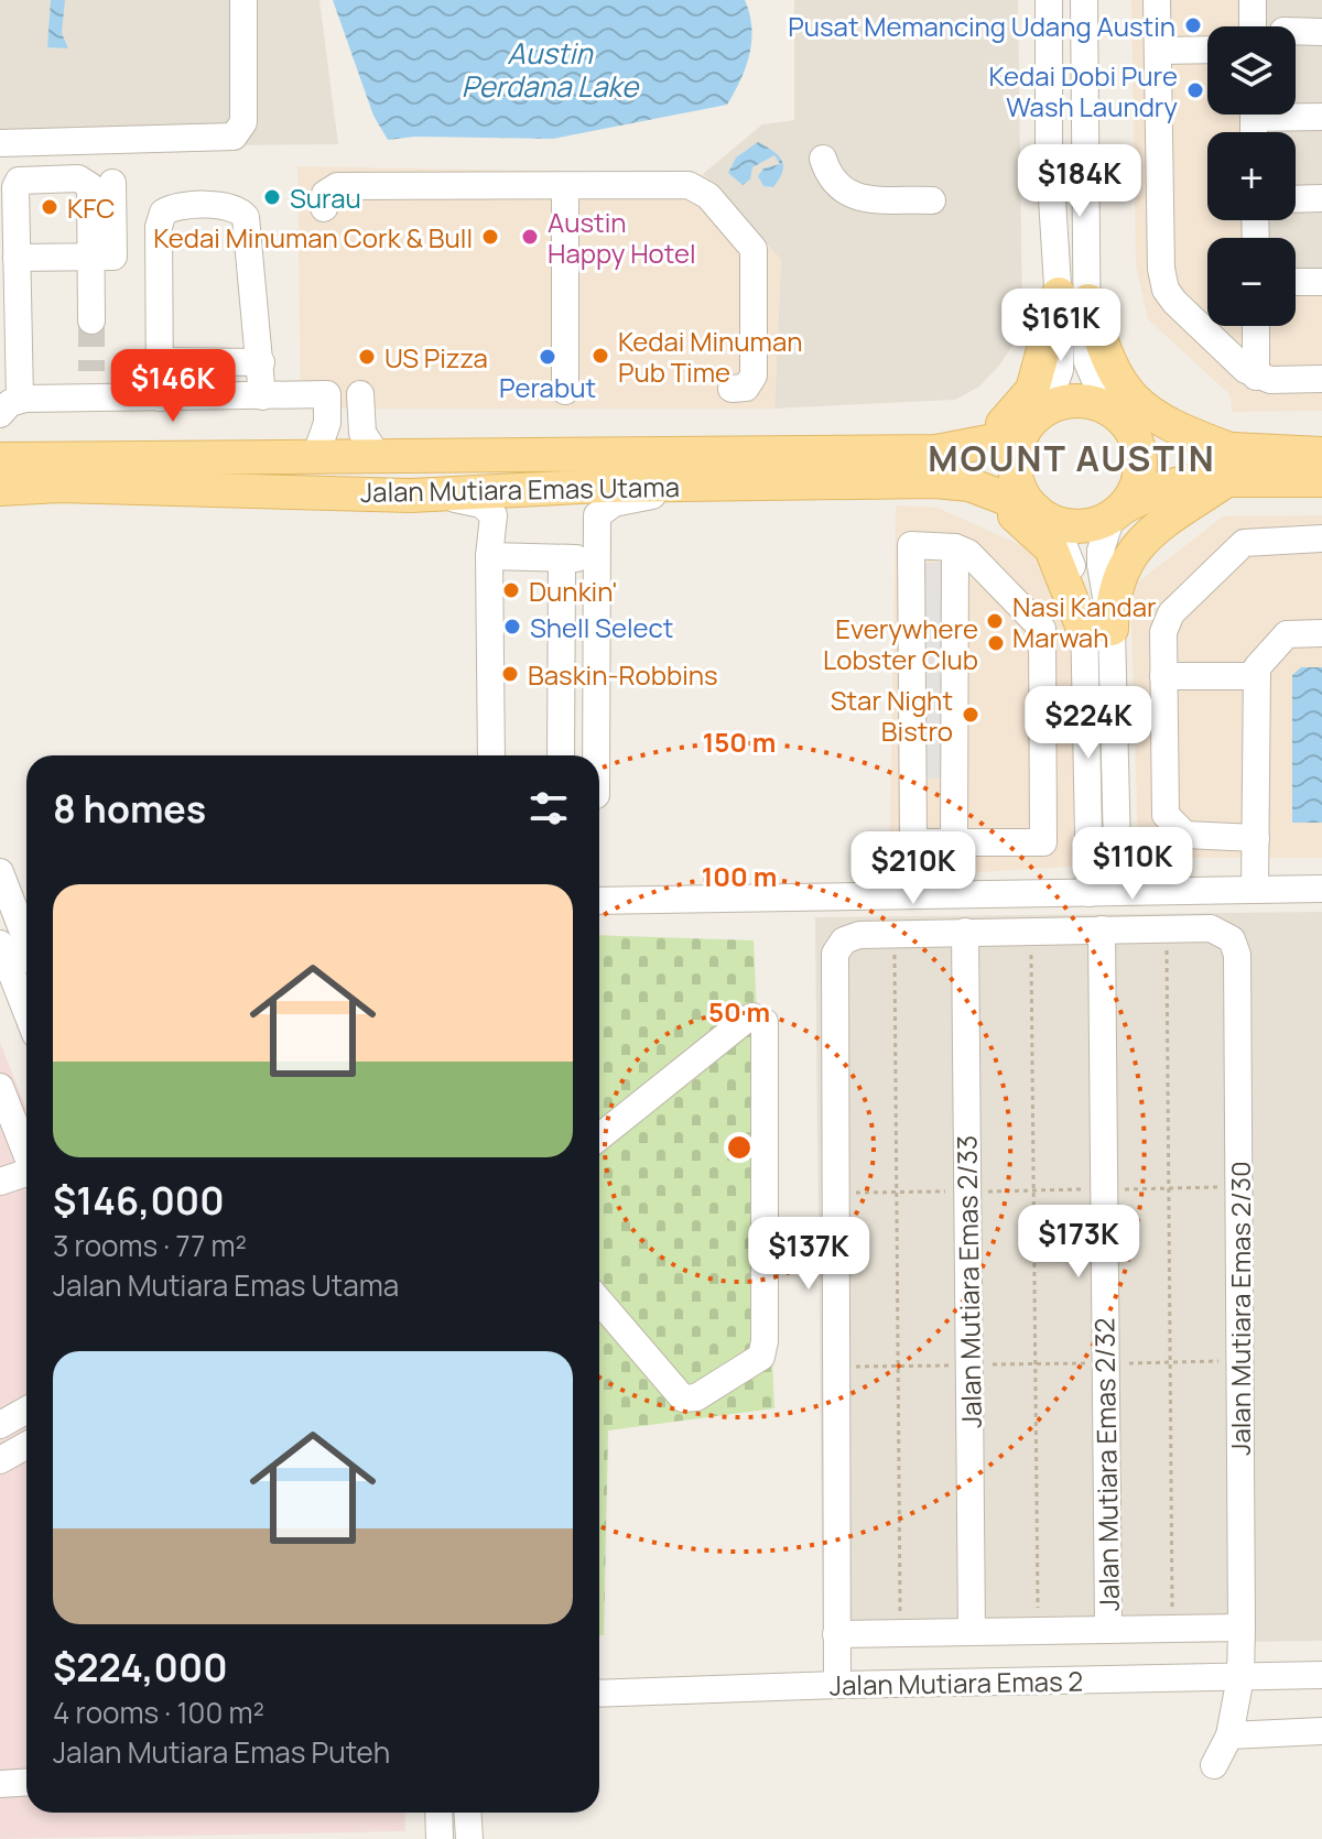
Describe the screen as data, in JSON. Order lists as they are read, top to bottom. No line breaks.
{"streets":{"main road":["Jalan Mutiara Emas Utama"],"street":["Jalan Mutiara Emas 2/33","Jalan Mutiara Emas 2/30","Jalan Mutiara Emas 2/32","Jalan Mutiara Emas 2"]},"crossings":[["Jalan Mutiara Emas 2/30","Jalan Mutiara Emas 2"]],"districts":["MOUNT AUSTIN"],"water":["Austin Perdana Lake"],"places":["Pusat Memancing Udang Austin","Kedai Dobi Pure Wash Laundry","Surau","KFC","Kedai Minuman Cork & Bull","Austin Happy Hotel","Kedai Minuman Pub Time","US Pizza","Perabut","Dunkin'","Nasi Kandar Marwah","Shell Select","Everywhere Lobster Club","Baskin-Robbins","Star Night Bistro"],"page":{"map_buttons":["+","−"],"price":["$184K","$161K","$146K","$224K","$110K","$210K","$173K","$137K"],"heading":"8 homes","list":[{"name":"$146,000","note":"3 rooms · 77 m² · Jalan Mutiara Emas Utama"},{"name":"$224,000","note":"4 rooms · 100 m² · Jalan Mutiara Emas Puteh"}]},"rings":["150 m","100 m","50 m"]}
